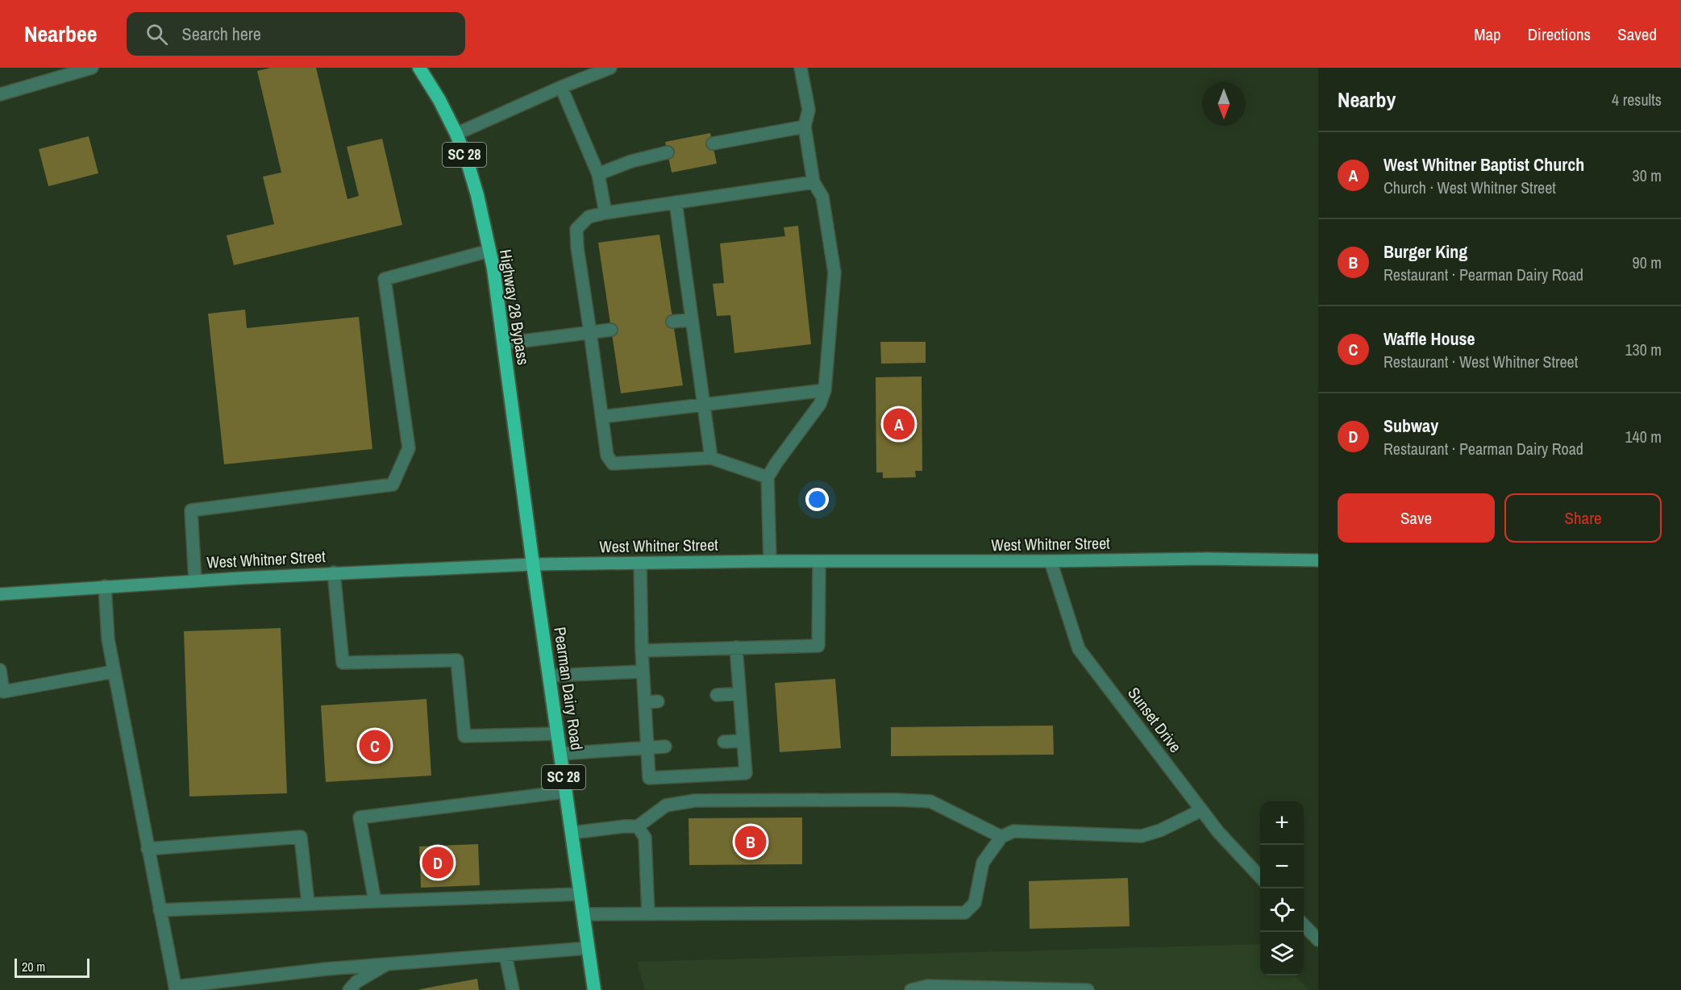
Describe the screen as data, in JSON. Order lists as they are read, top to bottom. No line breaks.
{"streets":{"highway":["SC 28","Highway 28 Bypass","Pearman Dairy Road"],"main road":["West Whitner Street"],"street":["Sunset Drive"]},"crossings":[["Highway 28 Bypass","West Whitner Street"],["Highway 28 Bypass","Pearman Dairy Road"],["West Whitner Street","Pearman Dairy Road"],["West Whitner Street","Sunset Drive"]],"scale_bar":"20 m","north":"bottom","page":{"header":"Nearbee","search":"Search here","nav":["Map","Directions","Saved"],"heading":["Nearby","4 results"],"list":[{"mark":"A","name":"West Whitner Baptist Church","note":"Church · West Whitner Street","value":"30 m"},{"mark":"B","name":"Burger King","note":"Restaurant · Pearman Dairy Road","value":"90 m"},{"mark":"C","name":"Waffle House","note":"Restaurant · West Whitner Street","value":"130 m"},{"mark":"D","name":"Subway","note":"Restaurant · Pearman Dairy Road","value":"140 m"}],"pins":["A","C","B","D"],"buttons":["Save","Share"],"map_buttons":["+","−"],"scale":"20 m"}}
